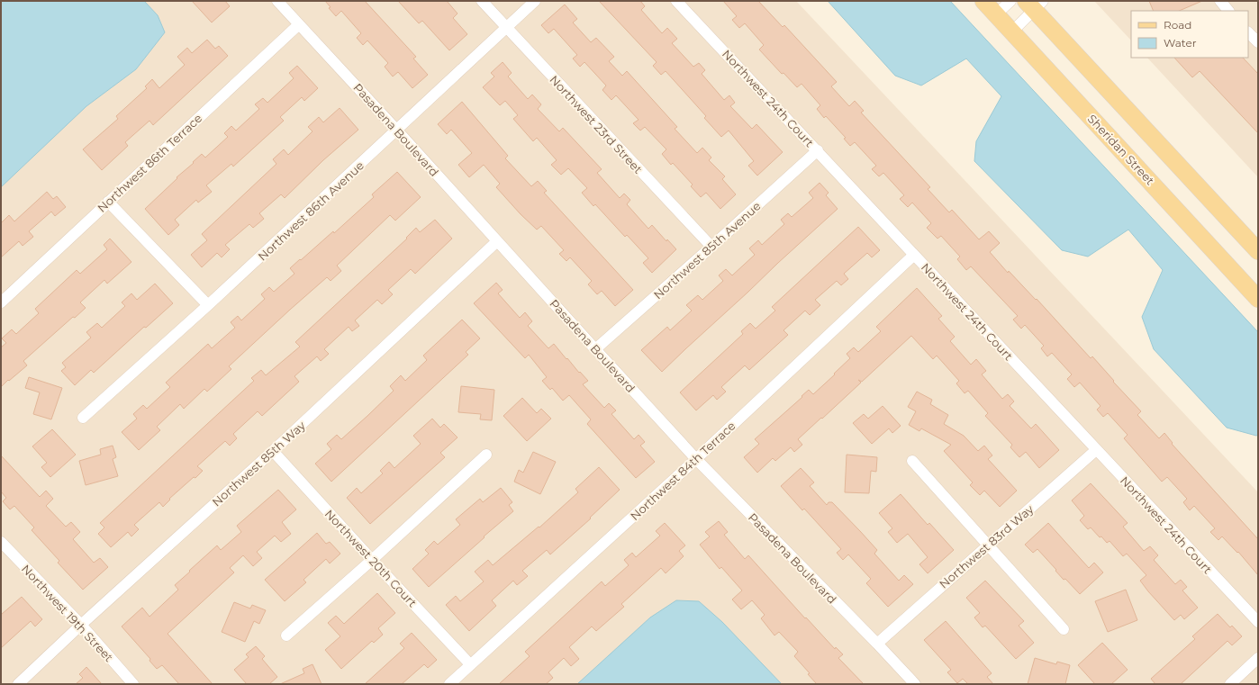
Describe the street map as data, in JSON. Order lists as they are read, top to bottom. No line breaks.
{"streets":{"main road":["Sheridan Street"],"street":["Northwest 24th Court","Northwest 23rd Street","Pasadena Boulevard","Northwest 86th Terrace","Northwest 86th Avenue","Northwest 85th Avenue","Northwest 85th Way","Northwest 84th Terrace","Northwest 83rd Way","Northwest 20th Court","Northwest 19th Street"]},"crossings":[["Northwest 24th Court","Northwest 85th Avenue"],["Northwest 24th Court","Northwest 84th Terrace"],["Northwest 24th Court","Northwest 83rd Way"],["Northwest 23rd Street","Northwest 86th Avenue"],["Northwest 23rd Street","Northwest 85th Avenue"],["Pasadena Boulevard","Northwest 86th Terrace"],["Pasadena Boulevard","Northwest 86th Avenue"],["Pasadena Boulevard","Northwest 85th Avenue"],["Pasadena Boulevard","Northwest 85th Way"],["Pasadena Boulevard","Northwest 84th Terrace"],["Pasadena Boulevard","Northwest 83rd Way"],["Northwest 85th Way","Northwest 20th Court"],["Northwest 85th Way","Northwest 19th Street"],["Northwest 84th Terrace","Northwest 20th Court"]],"legend":["Road","Water"]}
